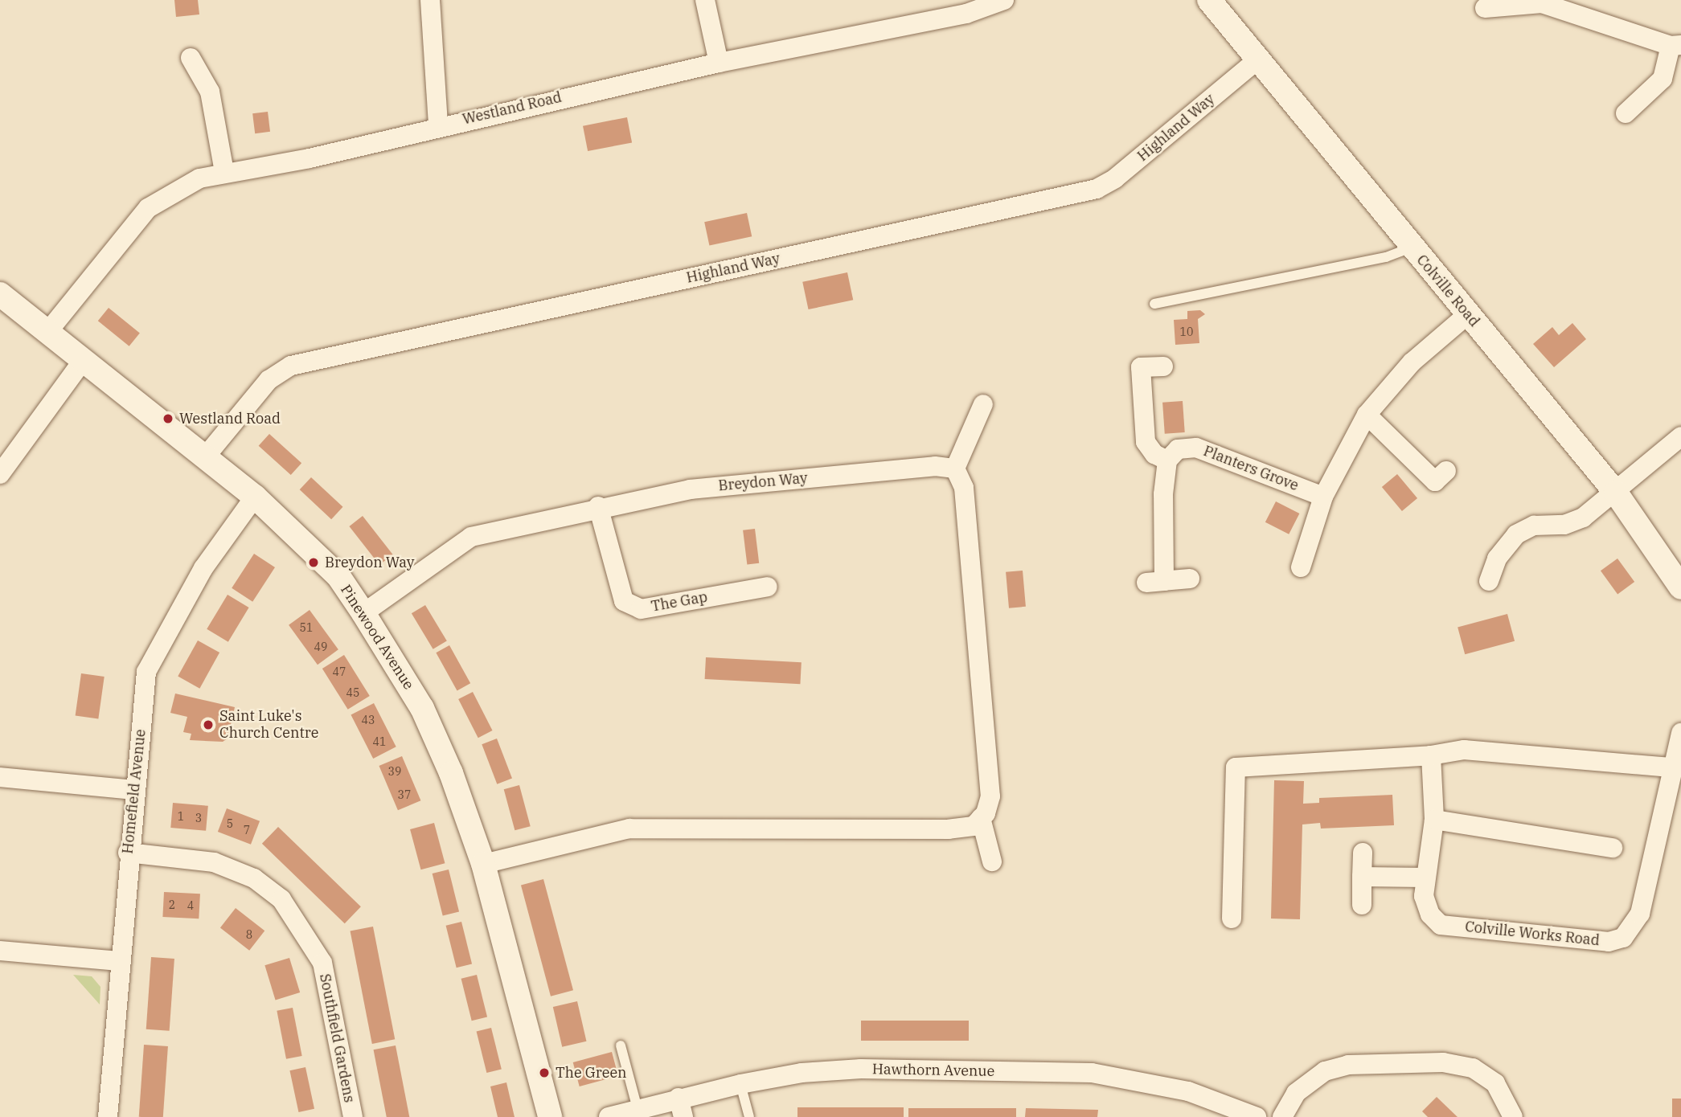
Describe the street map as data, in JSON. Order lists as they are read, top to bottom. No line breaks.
{"streets":{"street":["Westland Road","Highland Way","Colville Road","Planters Grove","Breydon Way","The Gap","Pinewood Avenue","Homefield Avenue","Colville Works Road","Southfield Gardens","Hawthorn Avenue"]},"crossings":[["Westland Road","Pinewood Avenue"],["Highland Way","Colville Road"],["Highland Way","Pinewood Avenue"],["Breydon Way","The Gap"],["Breydon Way","Pinewood Avenue"],["Pinewood Avenue","Homefield Avenue"],["Homefield Avenue","Southfield Gardens"]],"places":["Westland Road","Breydon Way","Saint Luke's Church Centre","The Green"],"house_numbers":["10","51","49","47","45","43","41","39","37","1","3","5","7","2","4","8"]}
